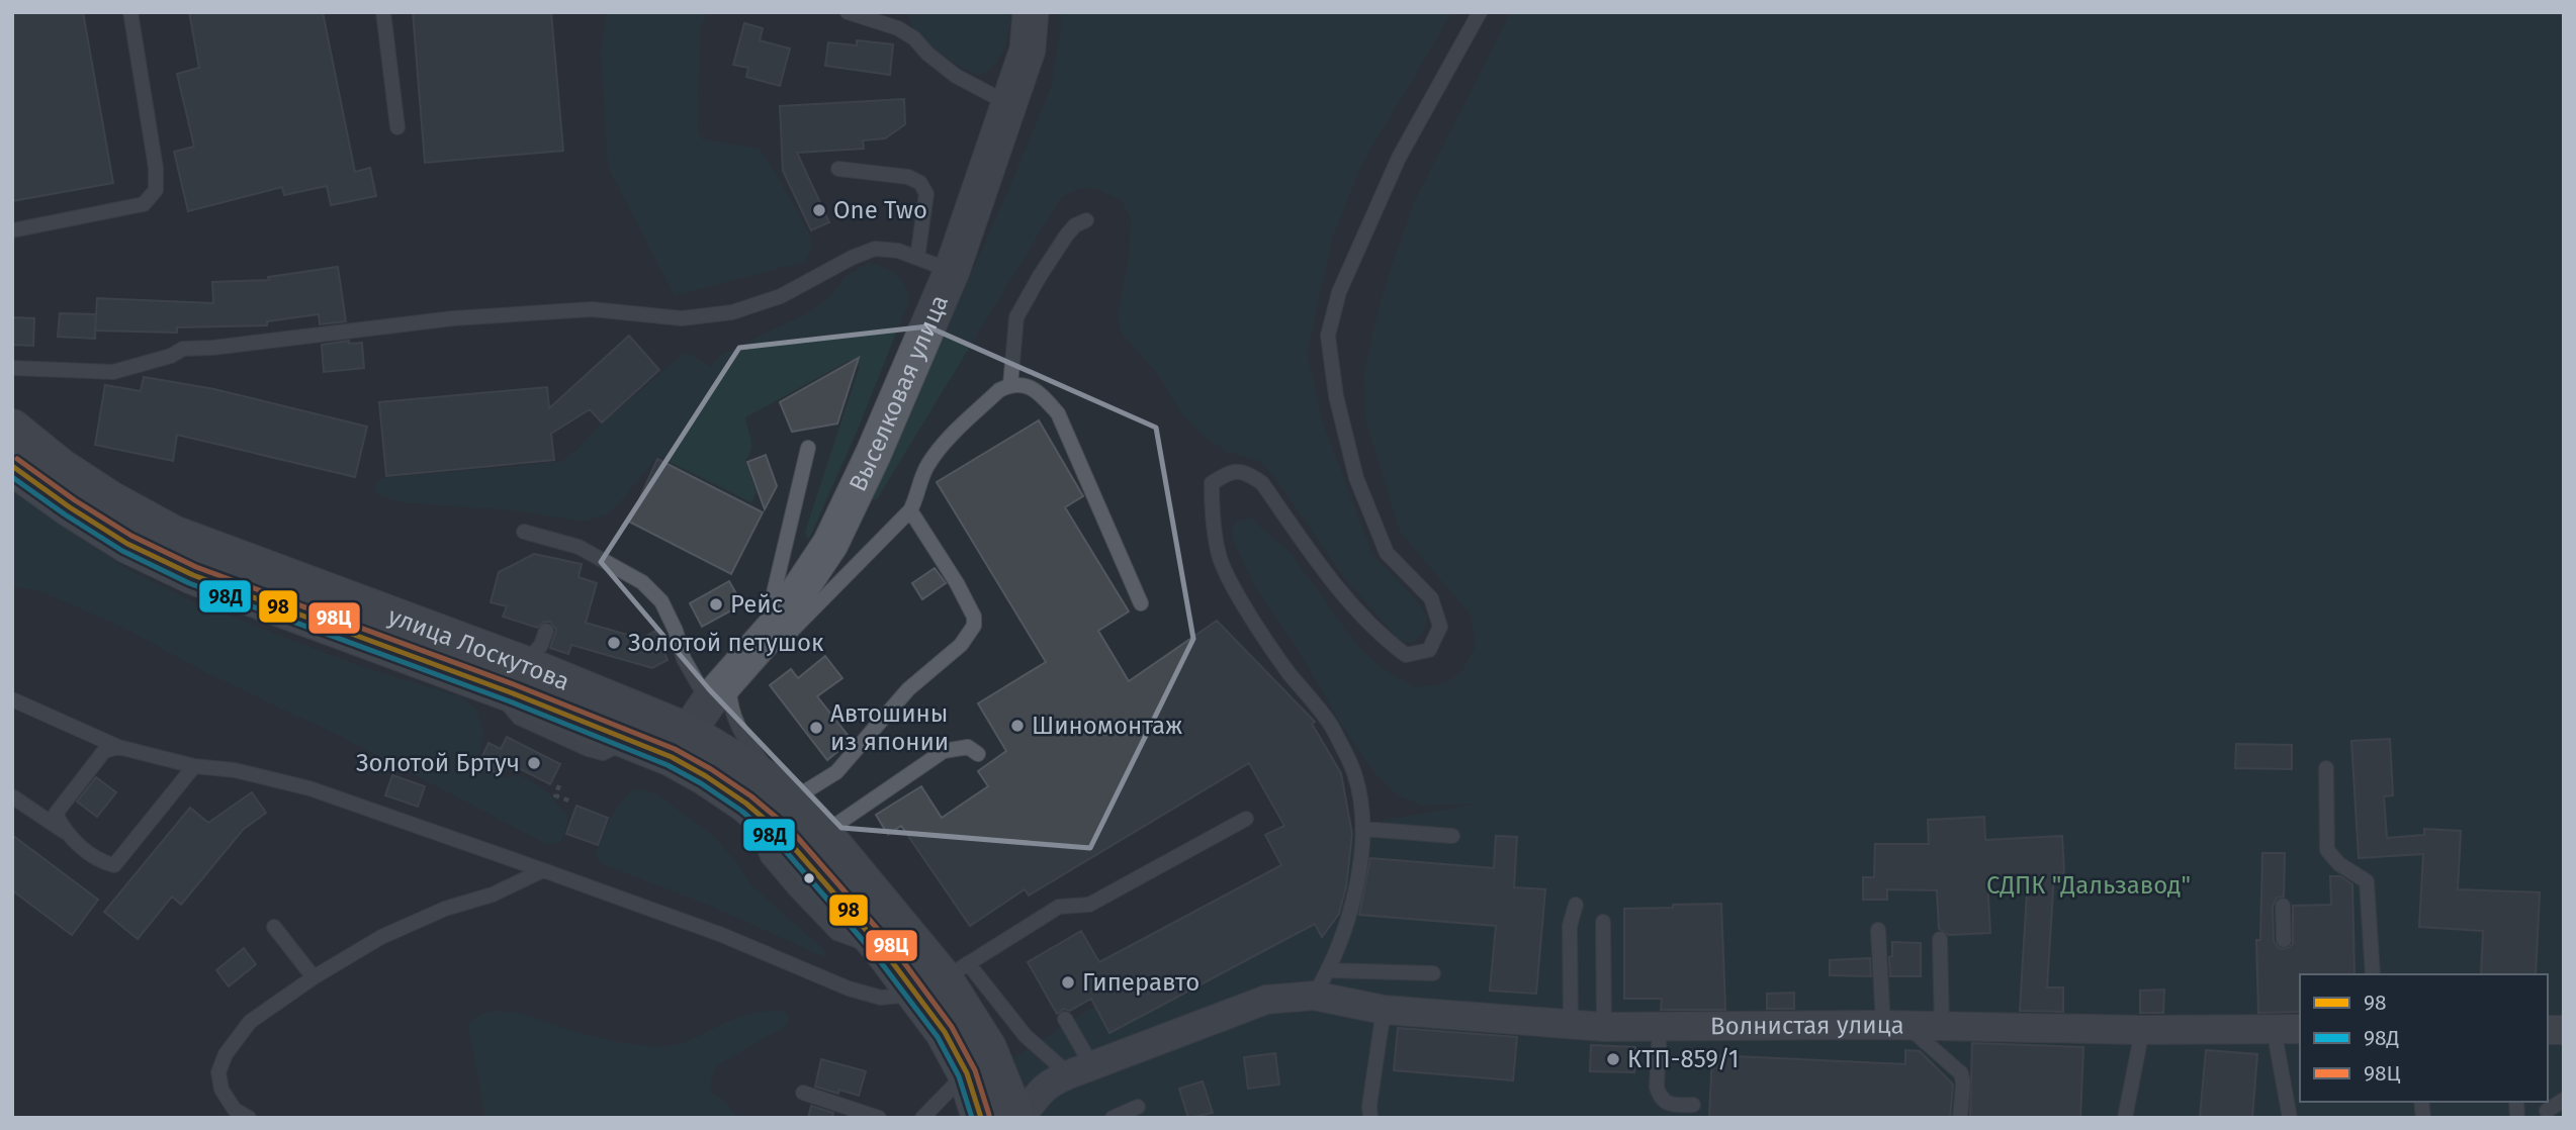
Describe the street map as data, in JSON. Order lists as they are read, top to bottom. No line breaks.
{"streets":{"main road":["улица Лоскутова"],"street":["Выселковая улица","Волнистая улица"]},"crossings":[["Выселковая улица","улица Лоскутова"]],"parks":["СДПК \"Дальзавод\""],"places":["One Two","Рейс","Золотой петушок","Шиномонтаж","Автошины из японии","Золотой Бртуч","Гиперавто","КТП-859/1"],"lines":["transit line 98Ц","transit line 98","transit line 98Д"],"legend":["98","98Д","98Ц"]}
